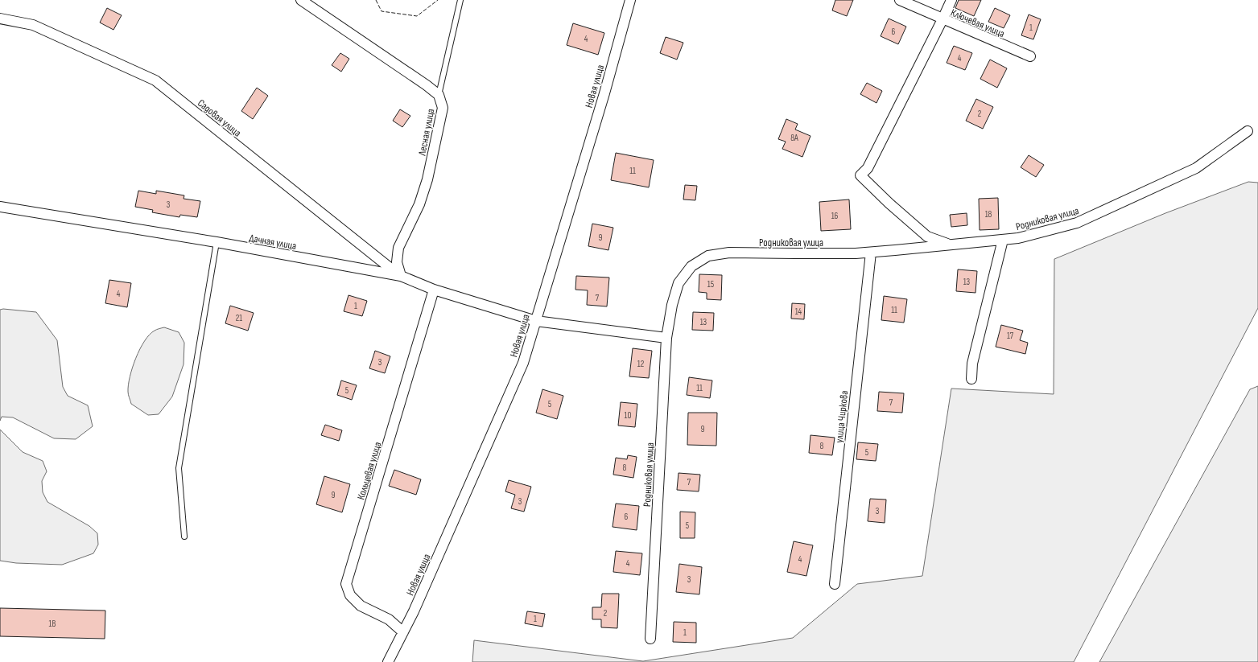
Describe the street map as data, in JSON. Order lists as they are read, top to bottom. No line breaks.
{"streets":{"street":["Ключевая улица","Новая улица","Садовая улица","Лесная улица","Родниковая улица","Дачная улица","улица Чиркова","Кольцевая улица"]},"crossings":[["Новая улица","Дачная улица"],["Новая улица","Кольцевая улица"],["Садовая улица","Лесная улица"],["Садовая улица","Дачная улица"],["Лесная улица","Дачная улица"],["Родниковая улица","Дачная улица"],["Родниковая улица","улица Чиркова"],["Дачная улица","Кольцевая улица"]],"house_numbers":["1","6","4","4","2","8А","11","3","18","16","9","13","15","4","7","1","11","14","21","13","17","3","12","11","5","7","5","10","9","8","5","8","7","9","3","3","6","5","4","4","3","2","1","1В","1"]}
